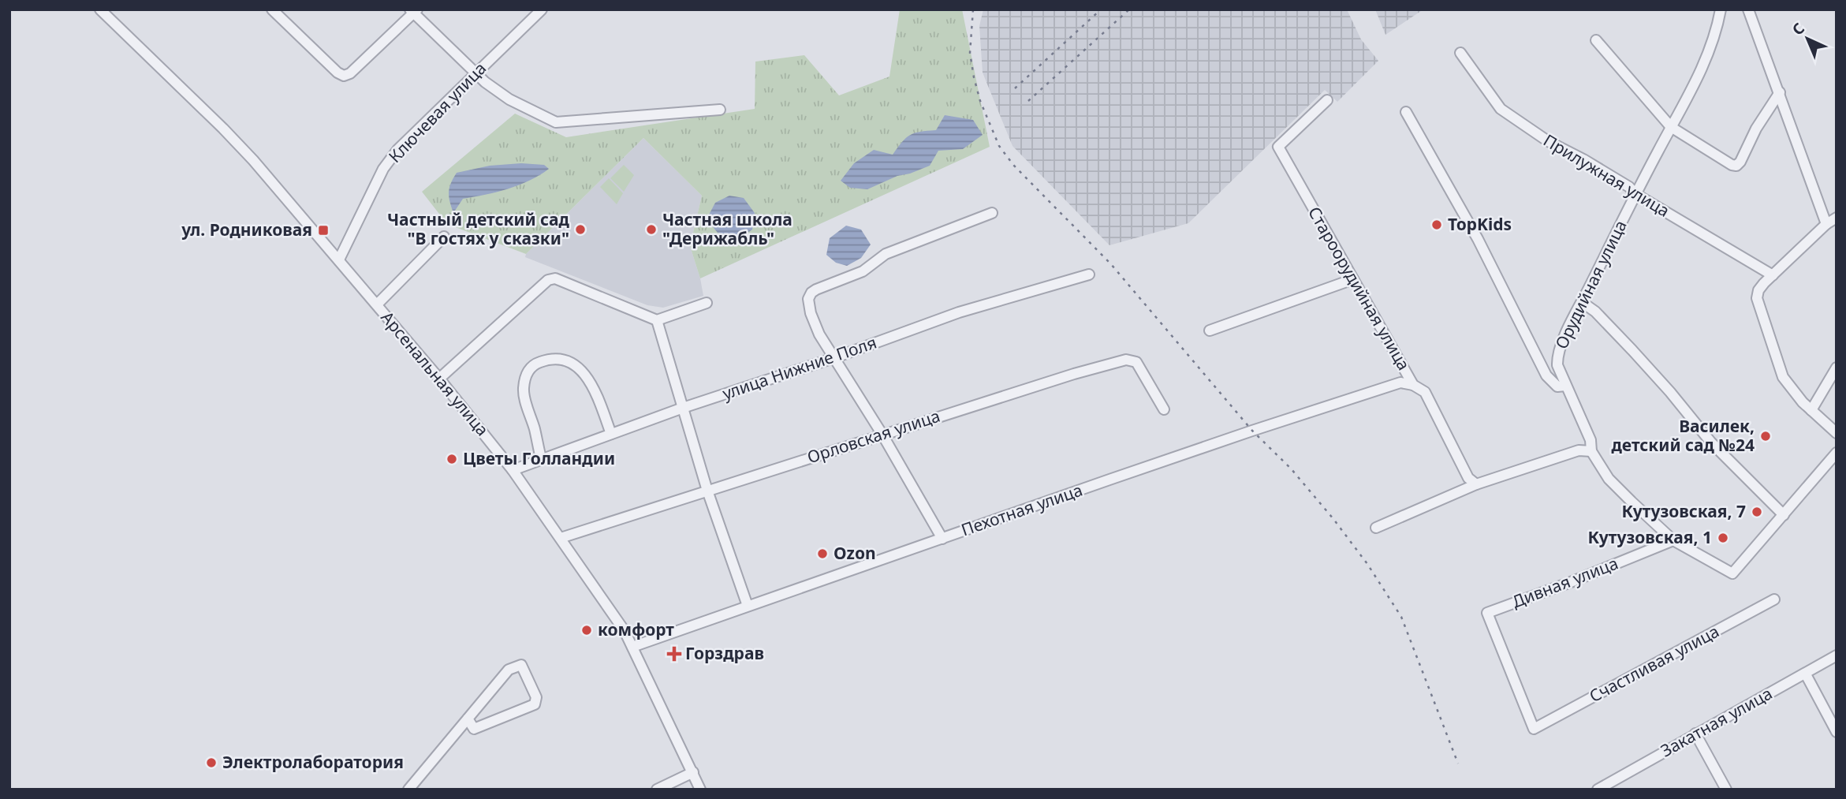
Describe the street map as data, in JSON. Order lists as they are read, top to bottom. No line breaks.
{"streets":{"street":["Ключевая улица","Прилужная улица","Орудийная улица","Староорудийная улица","улица Нижние Поля","Арсенальная улица","Орловская улица","Пехотная улица","Дивная улица","Счастливая улица","Закатная улица"]},"crossings":[["Ключевая улица","Арсенальная улица"],["Прилужная улица","Орудийная улица"],["Орудийная улица","Дивная улица"],["Староорудийная улица","Пехотная улица"],["улица Нижние Поля","Арсенальная улица"],["Арсенальная улица","Орловская улица"],["Арсенальная улица","Пехотная улица"],["Дивная улица","Счастливая улица"]],"places":{"other":["TopKids","Частный детский сад \"В гостях у сказки\"","Частная школа \"Дерижабль\"","Василек, детский сад №24","Цветы Голландии","Кутузовская, 7","Кутузовская, 1","Ozon","комфорт","Электролаборатория"],"transit":["ул. Родниковая"],"health":["Горздрав"]},"north":"top left"}
